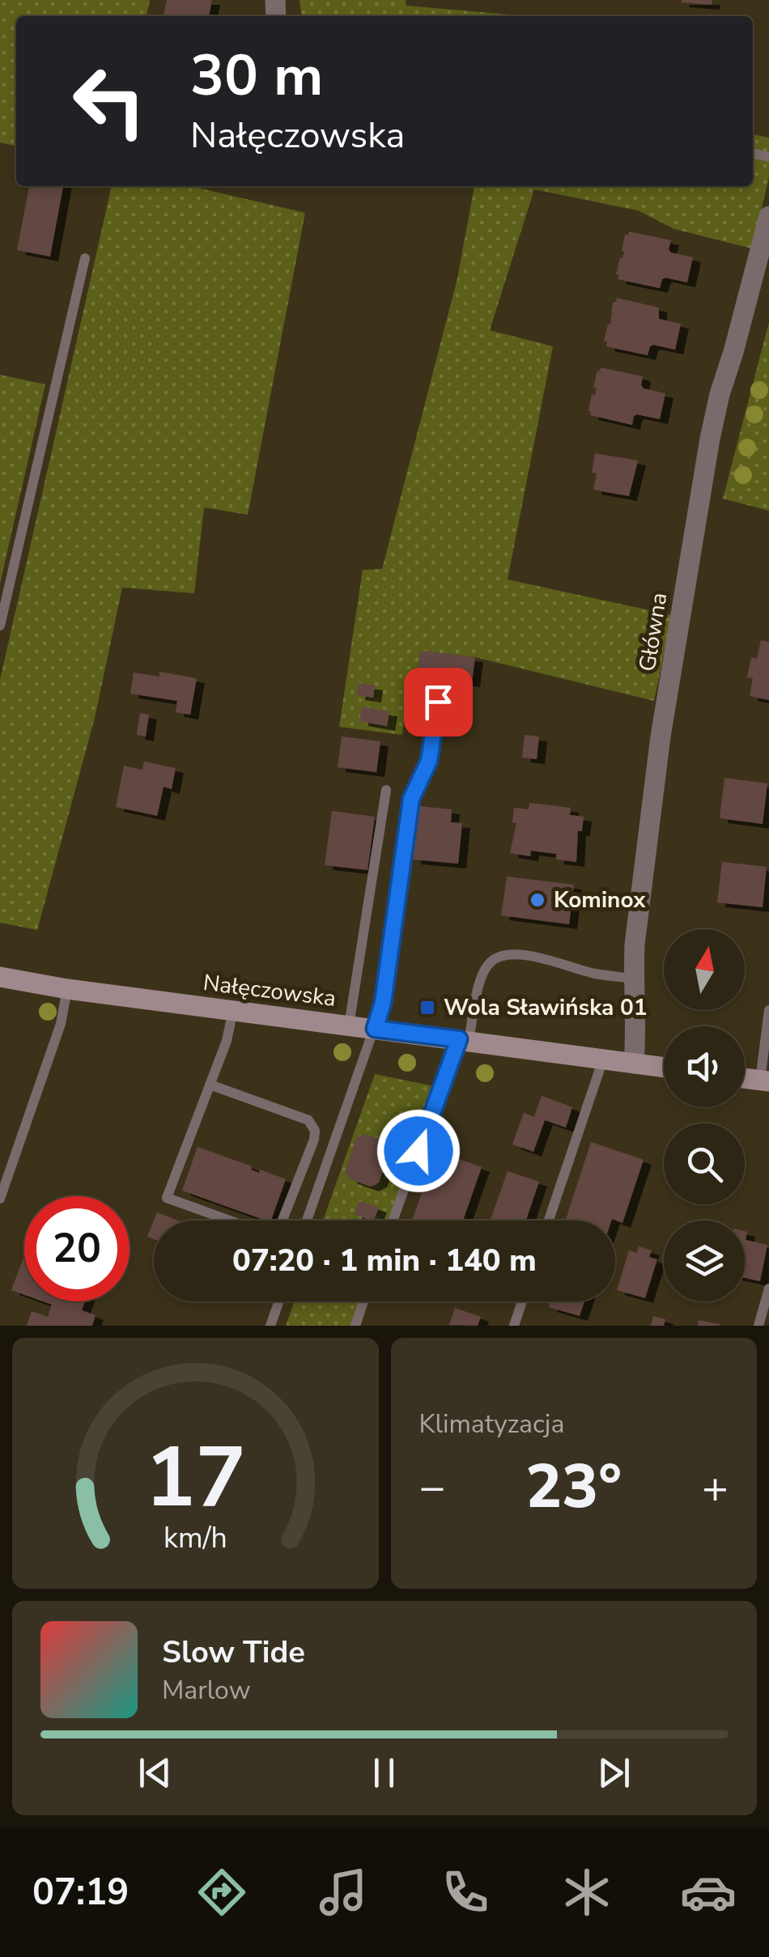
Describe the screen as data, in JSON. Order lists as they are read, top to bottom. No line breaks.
{"streets":{"main road":["Nałęczowska"],"street":["Główna"]},"crossings":[["Główna","Nałęczowska"]],"places":{"other":["Kominox"],"transit":["Wola Sławińska 01"]},"north":"top","page":{"turn":["30 m","Nałęczowska"],"limit":"20","trip":"07:20 · 1 min · 140 m","tile":"Klimatyzacja","heat":["−","23°","+"],"song":["Slow Tide","Marlow"],"tabs":"07:19","gauge":["17","km/h"]}}
